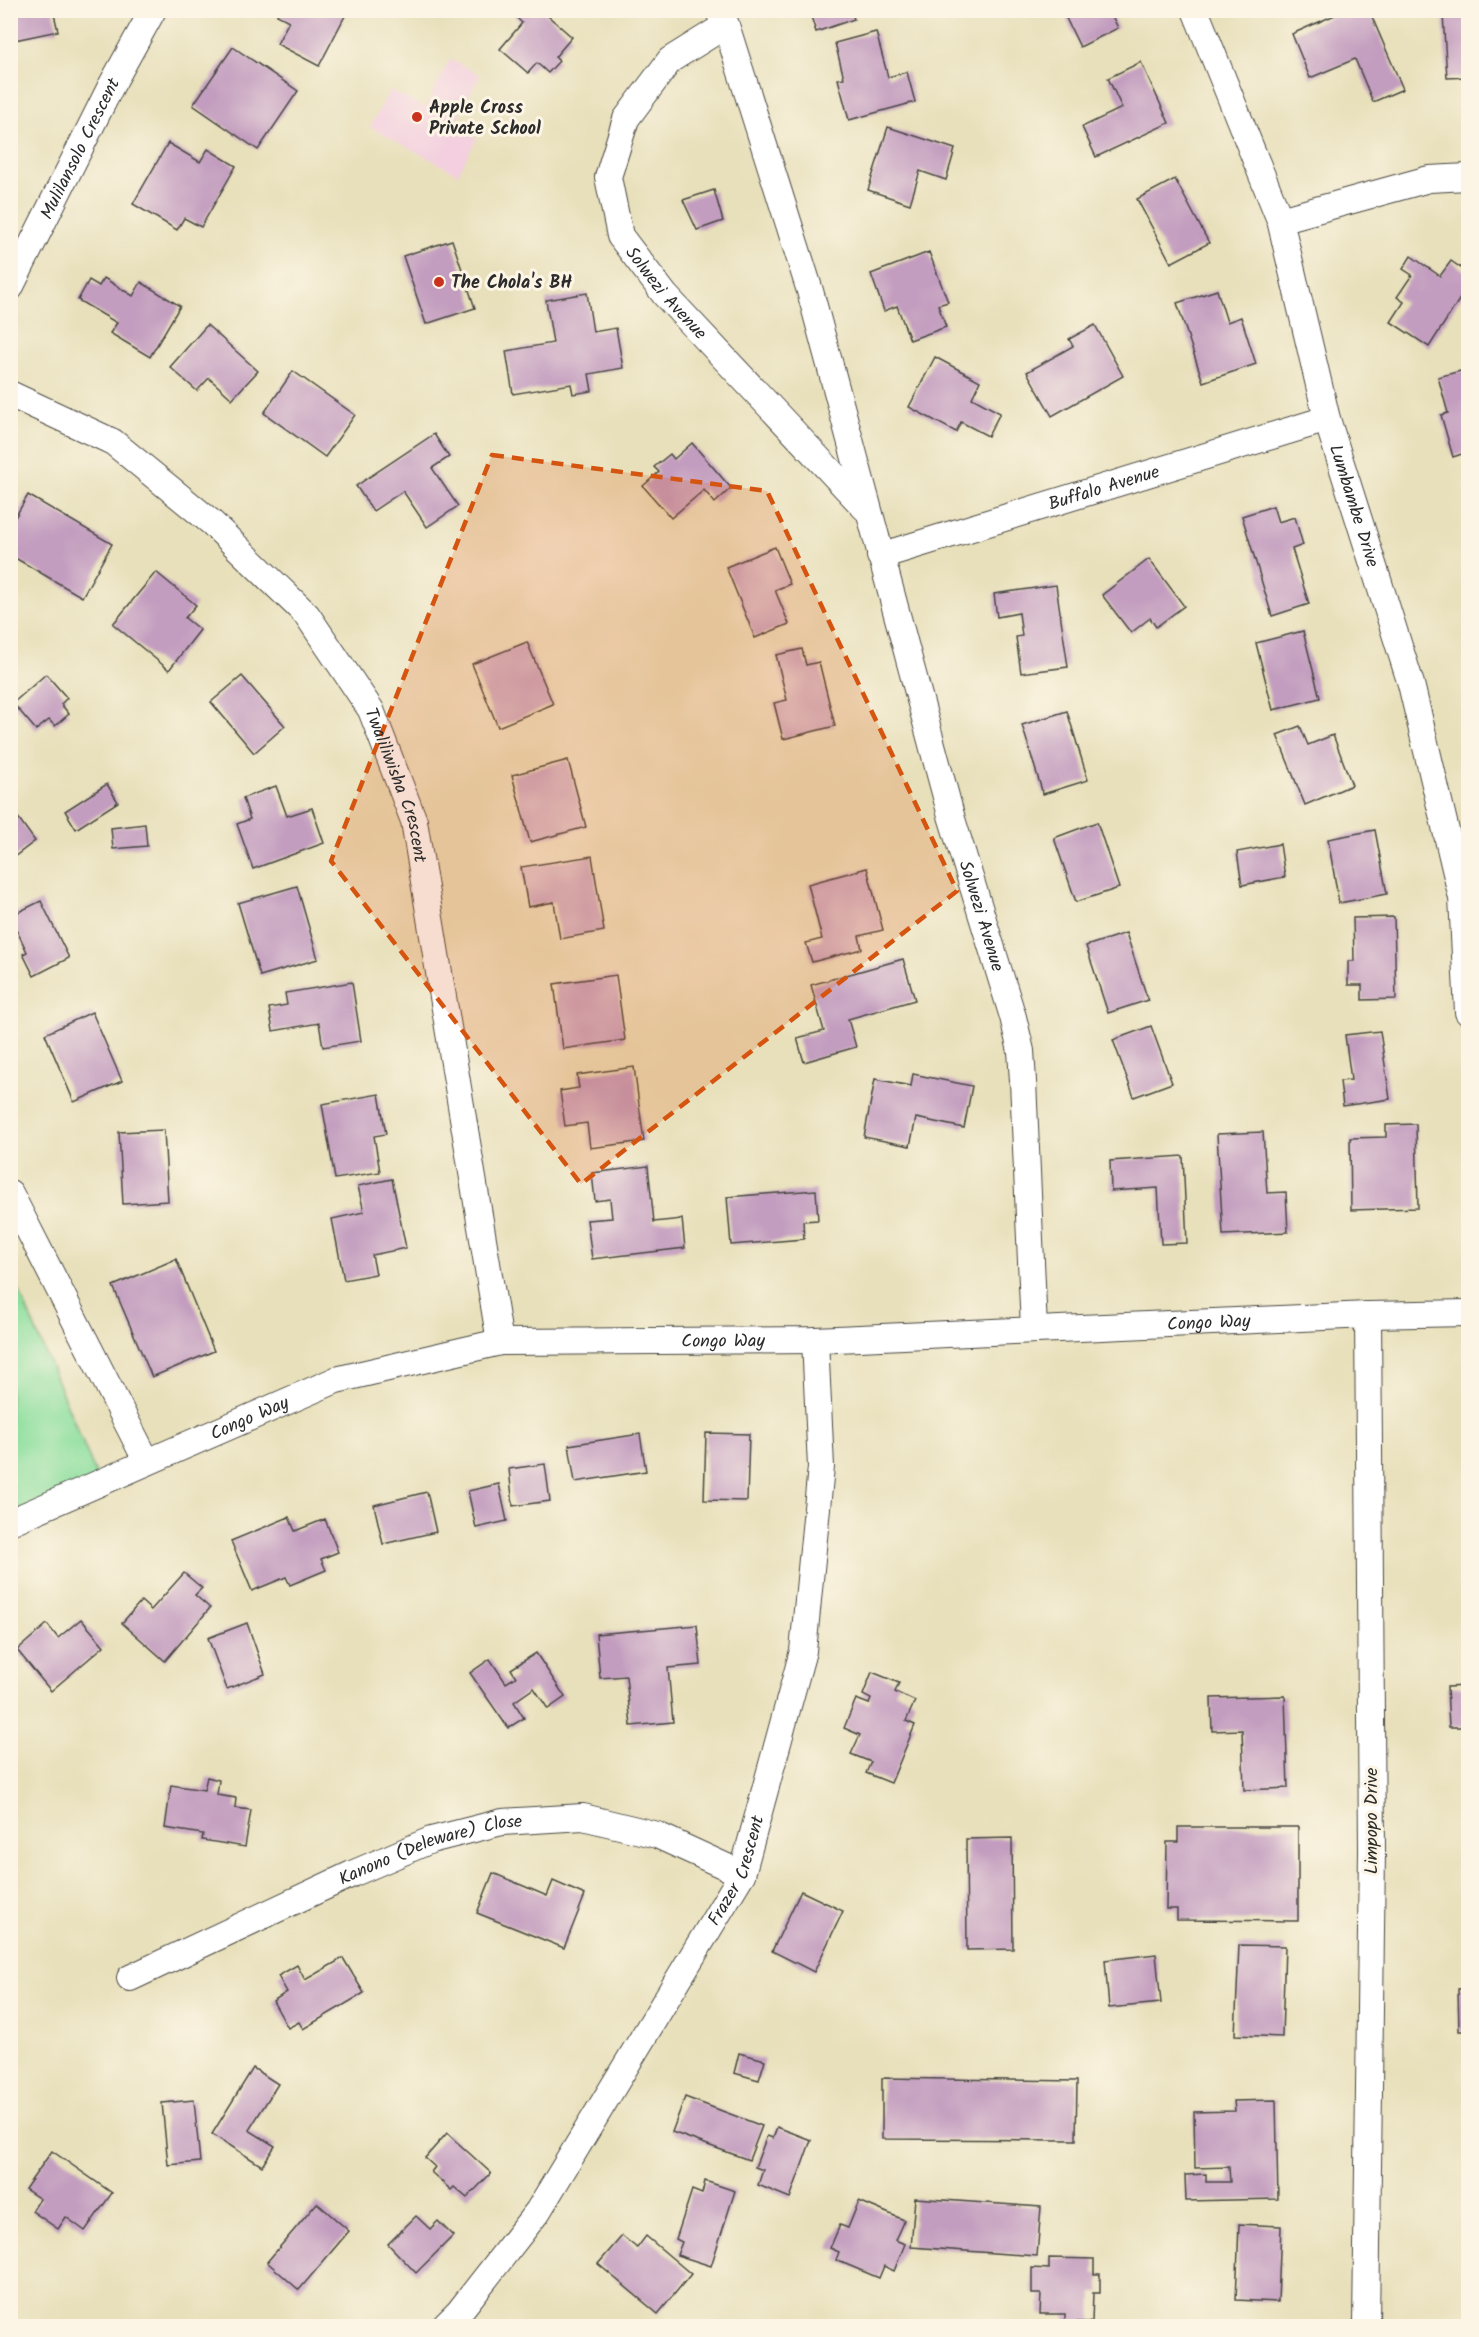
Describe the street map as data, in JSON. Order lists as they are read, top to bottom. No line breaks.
{"streets":{"street":["Mulilansolo Crescent","Solwezi Avenue","Buffalo Avenue","Lumbambe Drive","Twaliliwisha Crescent","Congo Way","Limpopo Drive","Kanono (Deleware) Close","Frazer Crescent"]},"crossings":[["Solwezi Avenue","Buffalo Avenue"],["Solwezi Avenue","Congo Way"],["Buffalo Avenue","Lumbambe Drive"],["Twaliliwisha Crescent","Congo Way"],["Congo Way","Limpopo Drive"],["Congo Way","Frazer Crescent"],["Kanono (Deleware) Close","Frazer Crescent"]],"places":["Apple Cross Private School","The Chola's BH"]}
